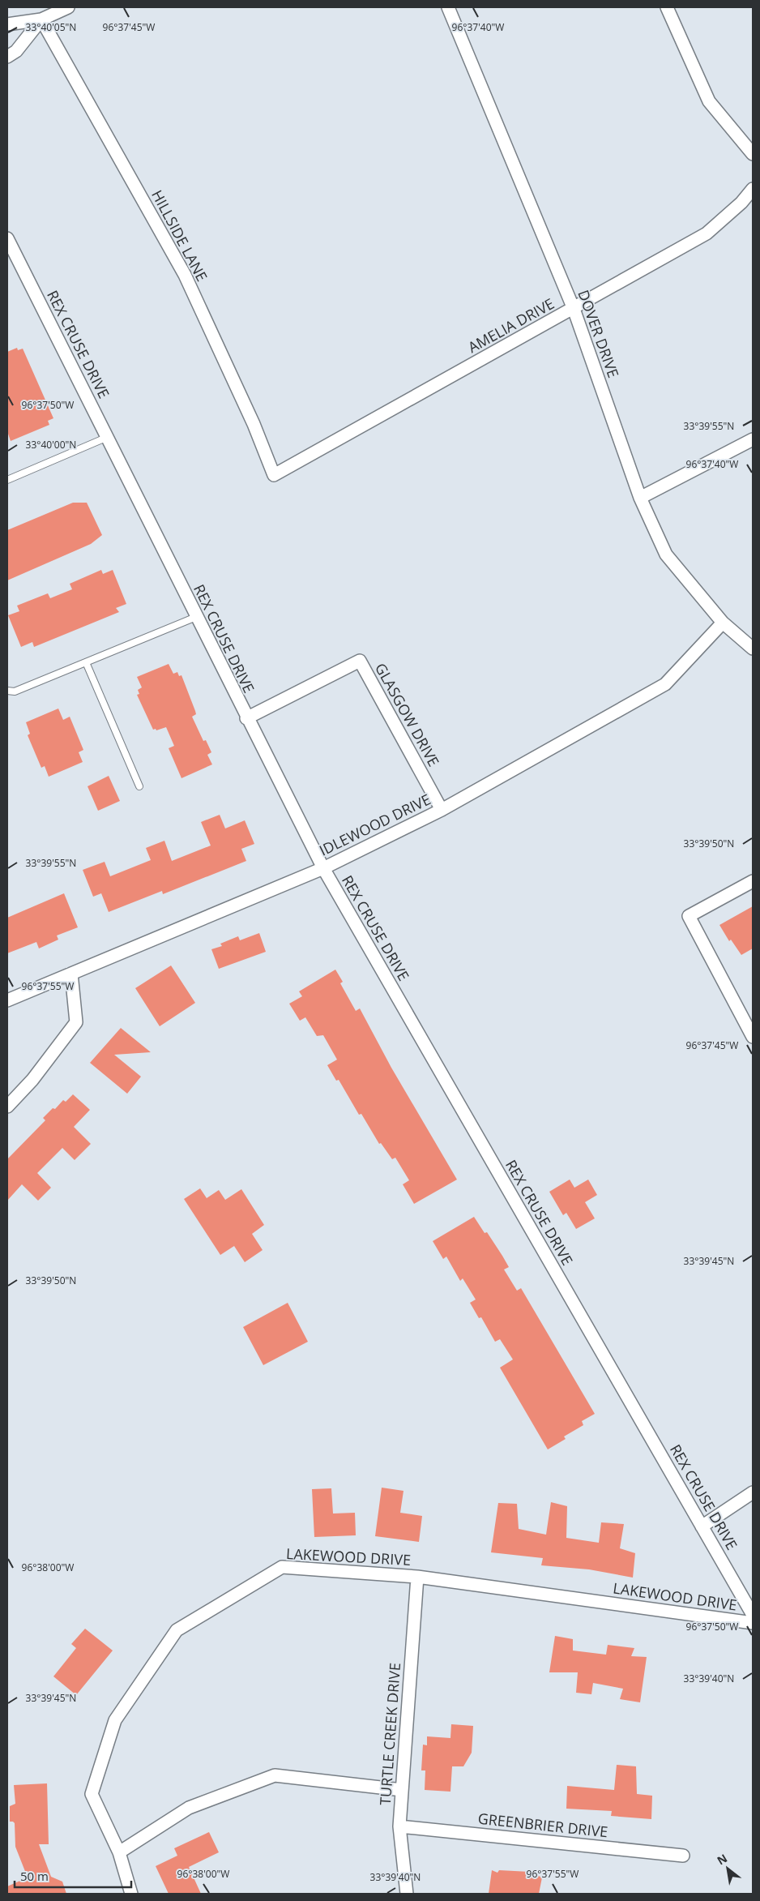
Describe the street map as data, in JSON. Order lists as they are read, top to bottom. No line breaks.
{"streets":{"street":["HILLSIDE LANE","AMELIA DRIVE","DOVER DRIVE","REX CRUSE DRIVE","GLASGOW DRIVE","IDLEWOOD DRIVE","LAKEWOOD DRIVE","TURTLE CREEK DRIVE","GREENBRIER DRIVE"]},"crossings":[["HILLSIDE LANE","AMELIA DRIVE"],["AMELIA DRIVE","DOVER DRIVE"],["DOVER DRIVE","IDLEWOOD DRIVE"],["REX CRUSE DRIVE","GLASGOW DRIVE"],["REX CRUSE DRIVE","IDLEWOOD DRIVE"],["GLASGOW DRIVE","IDLEWOOD DRIVE"],["LAKEWOOD DRIVE","TURTLE CREEK DRIVE"],["TURTLE CREEK DRIVE","GREENBRIER DRIVE"]],"scale_bar":"50 m","north":"top left","coordinates":["96°37'40\"W","96°37'45\"W","33°40'05\"N","96°37'50\"W","33°39'55\"N","33°40'00\"N","33°39'50\"N","96°37'55\"W","33°39'45\"N","96°38'00\"W","33°39'40\"N"]}
